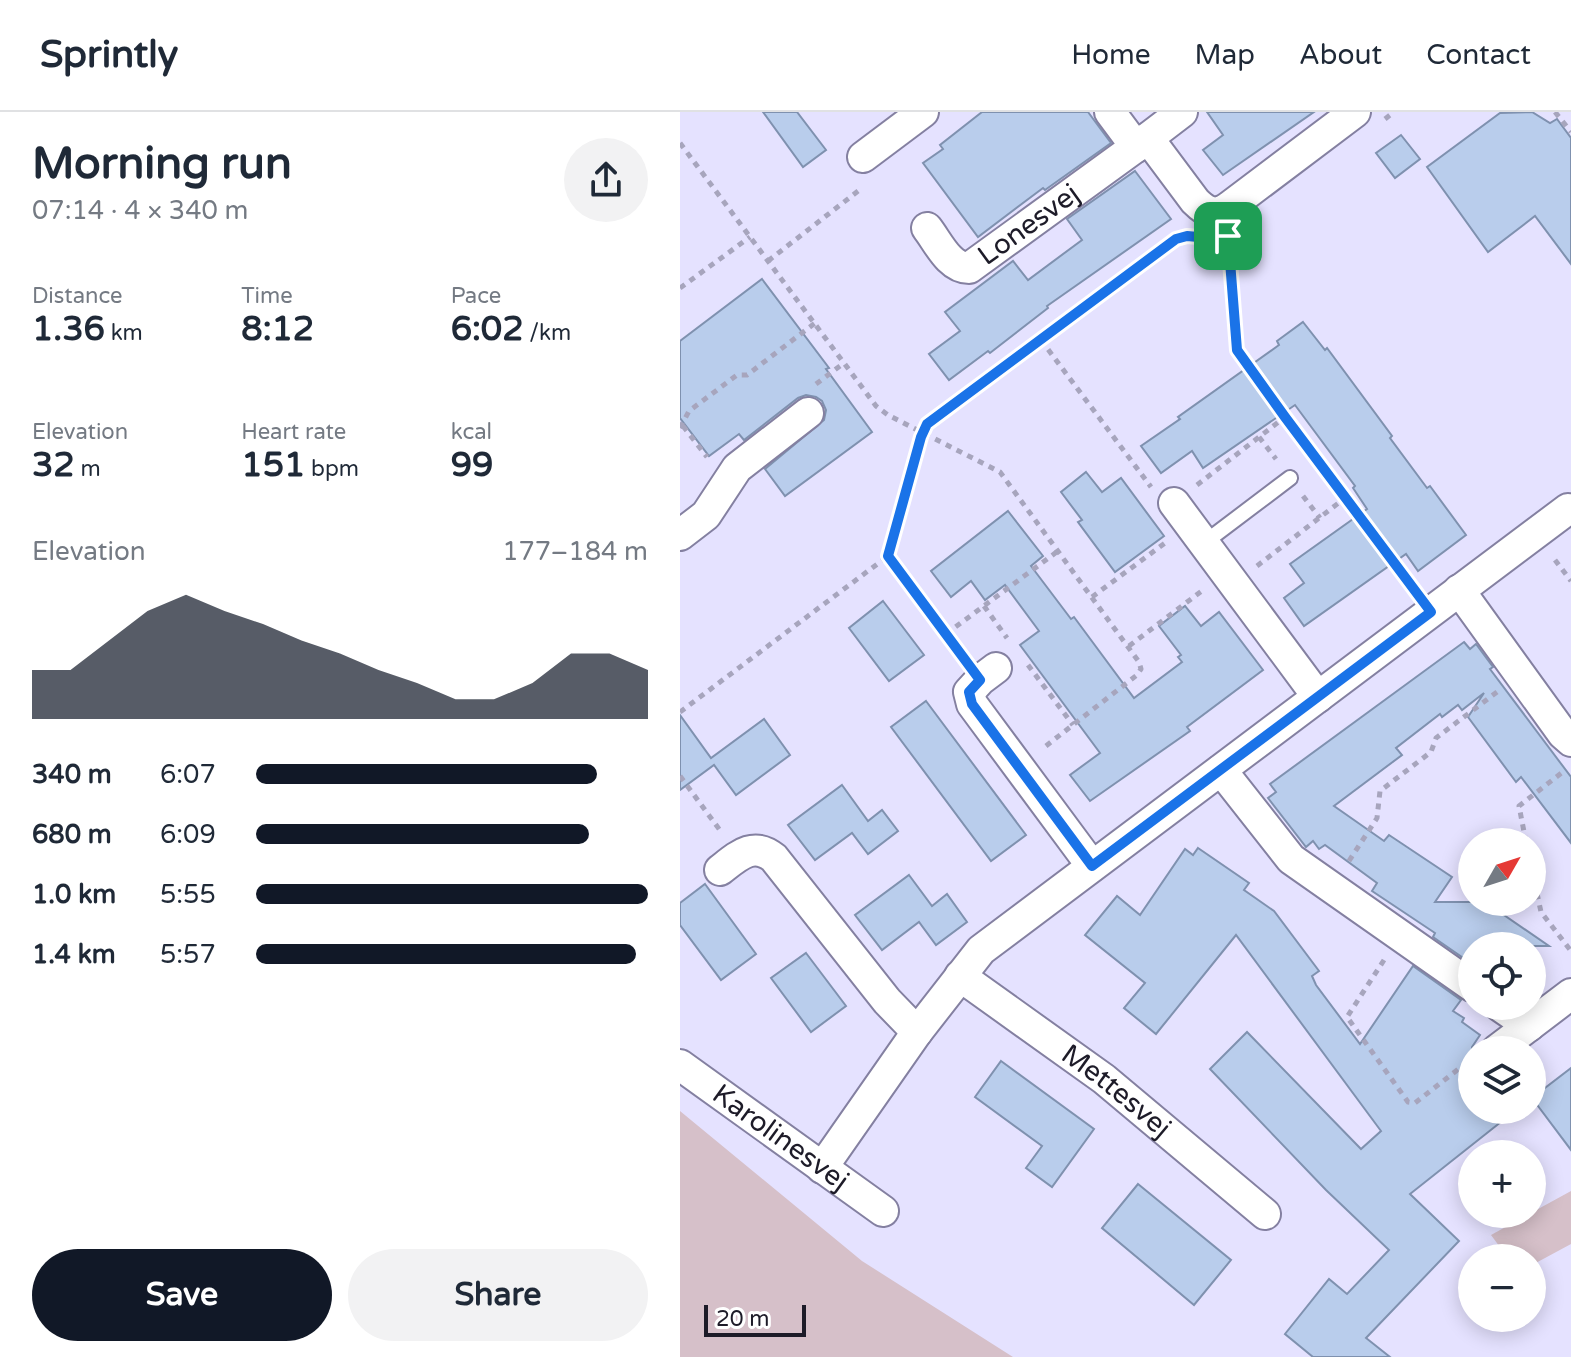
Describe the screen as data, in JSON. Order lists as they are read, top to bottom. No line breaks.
{"streets":{"street":["Lonesvej","Mettesvej","Karolinesvej"]},"scale_bar":"20 m","north":"top right","page":{"header":"Sprintly","nav":["Home","Map","About","Contact"],"heading":["Morning run","07:14 · 4 × 340 m"],"stats":[["Distance","1.36 km"],["Time","8:12"],["Pace","6:02 /km"],["Elevation","32 m"],["Heart rate","151 bpm"],["kcal","99"]],"chart":["Elevation","177–184 m"],"list":[{"name":"340 m","note":"6:07"},{"name":"680 m","note":"6:09"},{"name":"1.0 km","note":"5:55"},{"name":"1.4 km","note":"5:57"}],"map_buttons":["+","−"],"buttons":["Save","Share"],"scale":"20 m"}}
